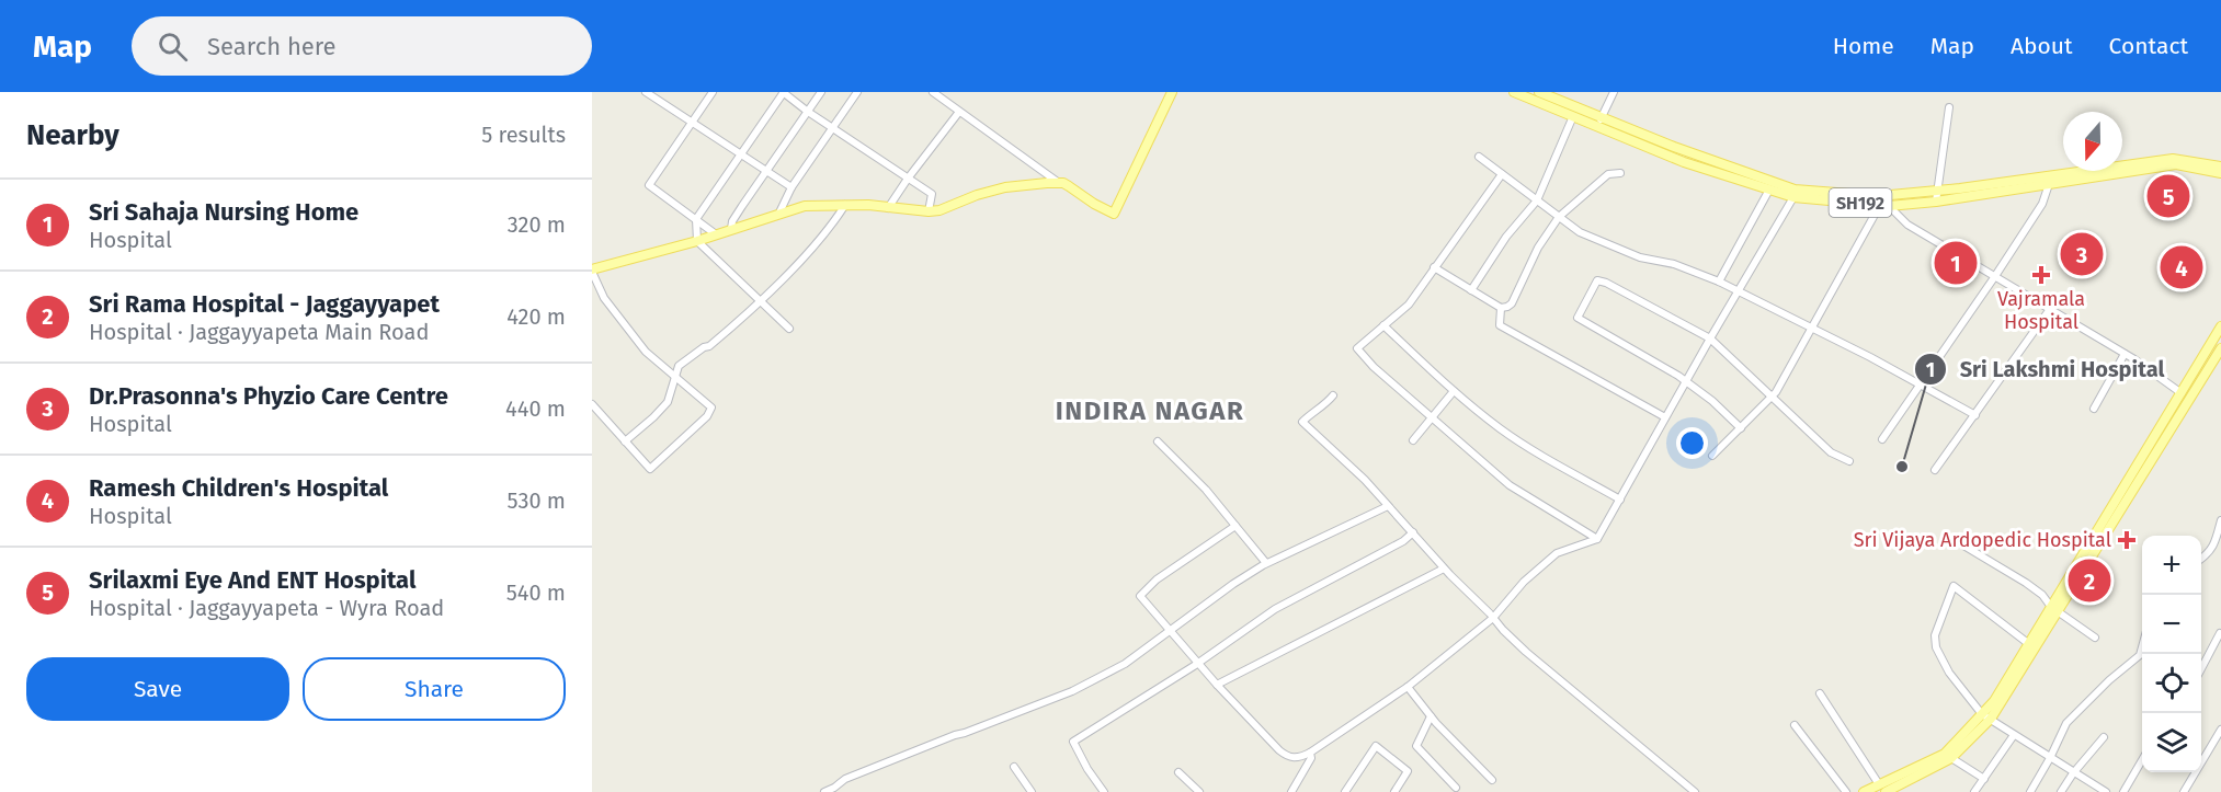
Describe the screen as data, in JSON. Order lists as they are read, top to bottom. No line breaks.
{"streets":{"main road":["SH192"]},"districts":["INDIRA NAGAR"],"places":{"health":["Vajramala Hospital","Sri Vijaya Ardopedic Hospital"],"other":["Sri Lakshmi Hospital"]},"north":"bottom","page":{"header":"Map","search":"Search here","nav":["Home","Map","About","Contact"],"heading":["Nearby","5 results"],"pins":["5","3","1","4","2"],"list":[{"mark":"1","name":"Sri Sahaja Nursing Home","note":"Hospital","value":"320 m"},{"mark":"2","name":"Sri Rama Hospital - Jaggayyapet","note":"Hospital · Jaggayyapeta Main Road","value":"420 m"},{"mark":"3","name":"Dr.Prasonna's Phyzio Care Centre","note":"Hospital","value":"440 m"},{"mark":"4","name":"Ramesh Children's Hospital","note":"Hospital","value":"530 m"},{"mark":"5","name":"Srilaxmi Eye And ENT Hospital","note":"Hospital · Jaggayyapeta - Wyra Road","value":"540 m"}],"map_buttons":["+","−"],"buttons":["Save","Share"]}}
